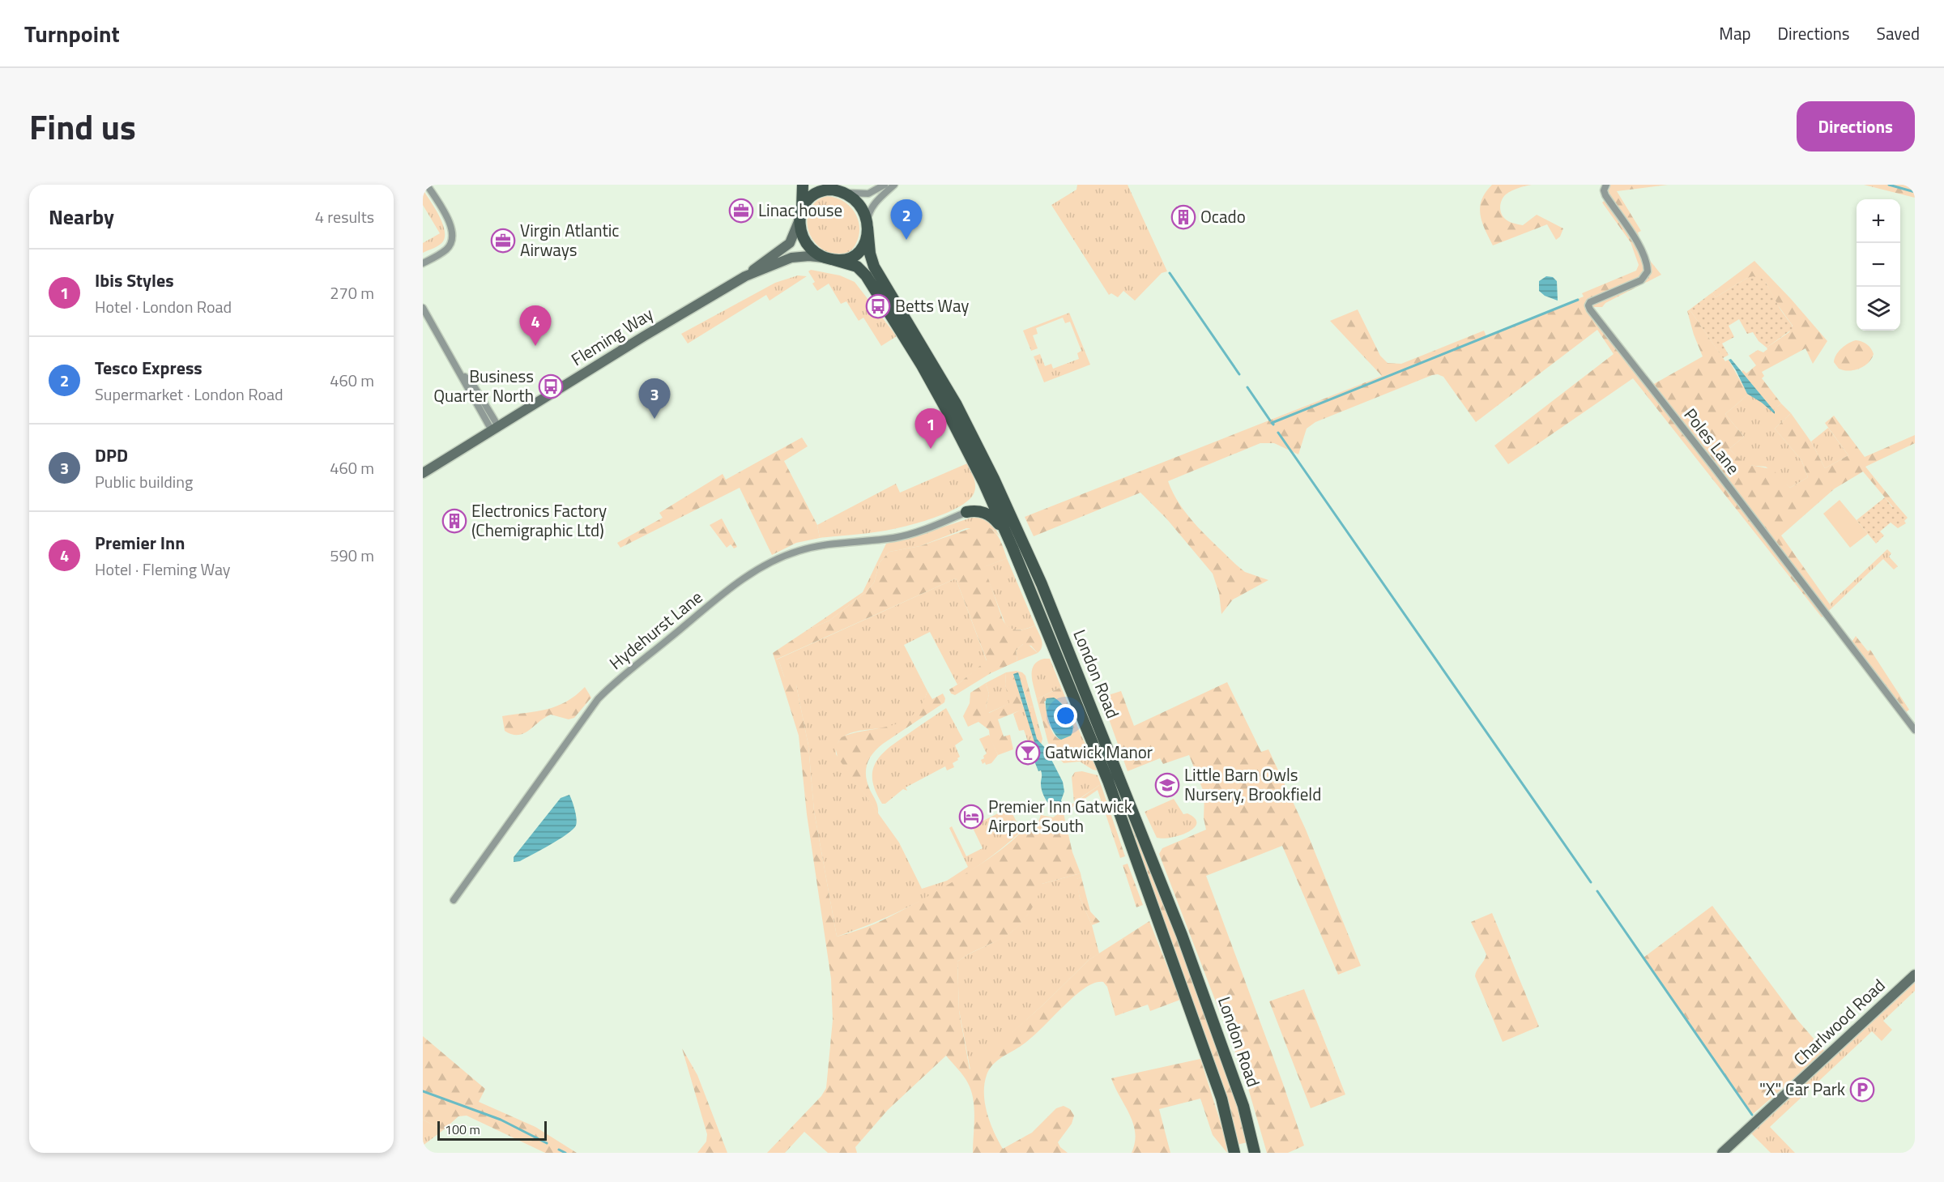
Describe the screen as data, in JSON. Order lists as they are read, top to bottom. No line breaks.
{"streets":{"main road":["London Road"],"street":["Fleming Way","Poles Lane","Hydehurst Lane","Charlwood Road"]},"crossings":[["Fleming Way","London Road"]],"places":{"office":["Linac house","Virgin Atlantic Airways"],"building":["Ocado","Electronics Factory (Chemigraphic Ltd)"],"bus stop":["Betts Way","Business Quarter North"],"bar":["Gatwick Manor"],"school or university":["Little Barn Owls Nursery, Brookfield"],"hotel":["Premier Inn Gatwick Airport South"],"parking":["\"X\" Car Park"]},"scale_bar":"100 m","page":{"header":"Turnpoint","nav":["Map","Directions","Saved"],"title":"Find us","buttons":"Directions","heading":["Nearby","4 results"],"map_buttons":["+","−"],"pins":["2","4","3","1"],"list":[{"mark":"1","name":"Ibis Styles","note":"Hotel · London Road","value":"270 m"},{"mark":"2","name":"Tesco Express","note":"Supermarket · London Road","value":"460 m"},{"mark":"3","name":"DPD","note":"Public building","value":"460 m"},{"mark":"4","name":"Premier Inn","note":"Hotel · Fleming Way","value":"590 m"}],"scale":"100 m"}}
